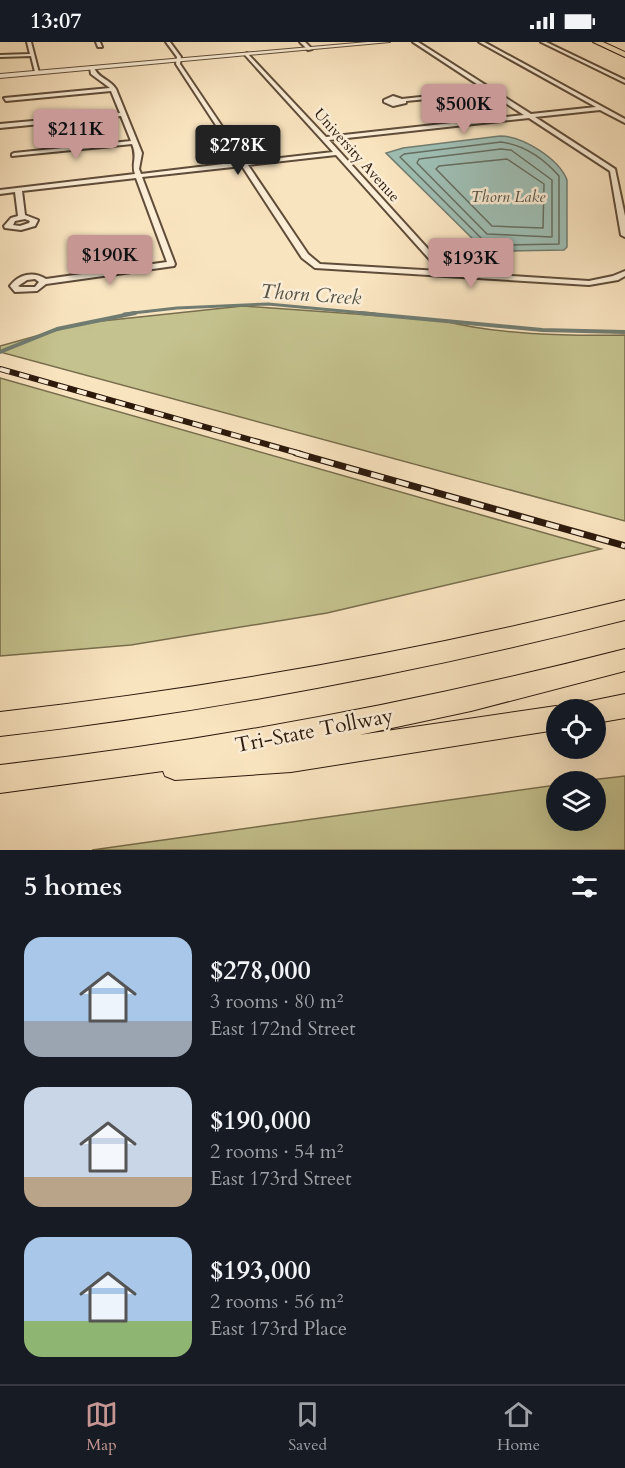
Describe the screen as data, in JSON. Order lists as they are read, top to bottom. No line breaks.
{"streets":{"highway":["Tri-State Tollway"],"street":["University Avenue"]},"water":["Thorn Lake","Thorn Creek"],"page":{"status":"13:07","price":["$500K","$211K","$278K","$190K","$193K"],"heading":"5 homes","list":[{"name":"$278,000","note":"3 rooms · 80 m² · East 172nd Street"},{"name":"$190,000","note":"2 rooms · 54 m² · East 173rd Street"},{"name":"$193,000","note":"2 rooms · 56 m² · East 173rd Place"}],"tabs":["Map","Saved","Home"]}}
